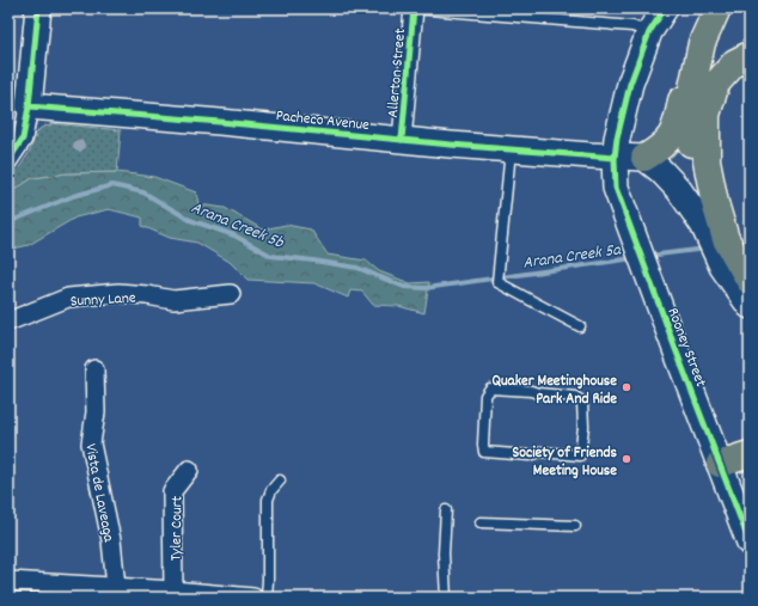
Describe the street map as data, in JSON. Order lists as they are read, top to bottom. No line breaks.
{"streets":{"street":["Allerton Street","Pacheco Avenue","Sunny Lane","Rooney Street","Vista de Laveaga","Tyler Court"]},"crossings":[["Allerton Street","Pacheco Avenue"],["Pacheco Avenue","Rooney Street"]],"water":["Arana Creek 5b","Arana Creek 5a"],"places":["Quaker Meetinghouse Park And Ride","Society of Friends Meeting House"]}
